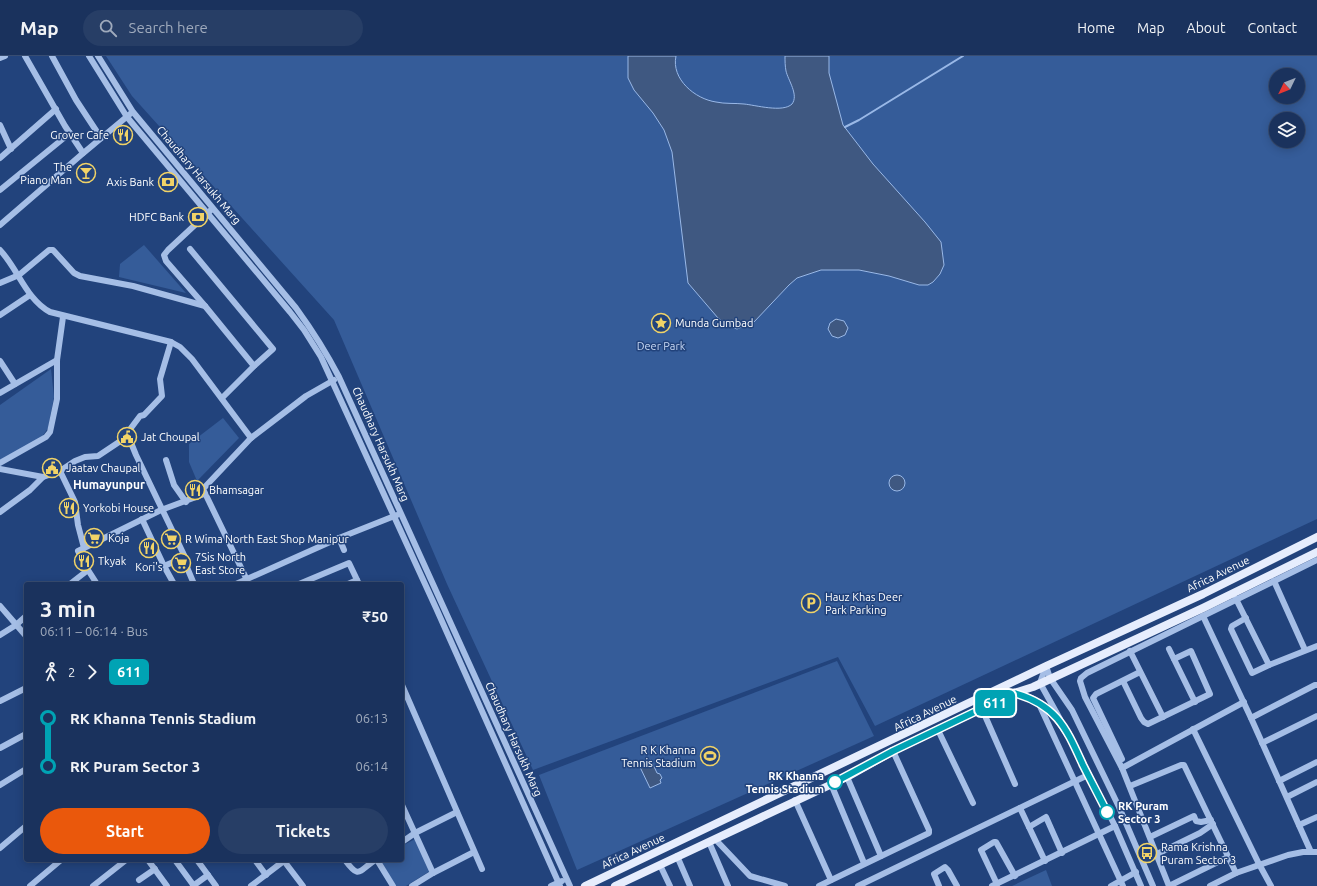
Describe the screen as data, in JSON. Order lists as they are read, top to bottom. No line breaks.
{"streets":{"main road":["Africa Avenue"],"street":["Chaudhary Harsukh Marg"]},"districts":["Humayunpur"],"parks":["Deer Park"],"places":{"restaurant":["Grover Cafe","Bhamsagar","Yorkobi House","Kori's","Tkyak"],"bar":["The Piano Man"],"bank":["Axis Bank","HDFC Bank"],"place":["Munda Gumbad"],"public building":["Jat Choupal","Jaatav Chaupal"],"supermarket":["Koja","R Wima North East Shop Manipur","7Sis North East Store"],"parking":["Hauz Khas Deer Park Parking"],"sports":["R K Khanna Tennis Stadium"],"other":["RK Khanna Tennis Stadium","RK Puram Sector 3"],"bus stop":["Rama Krishna Puram Sector 3"]},"lines":["bus line 611"],"north":"bottom left","page":{"header":"Map","search":"Search here","nav":["Home","Map","About","Contact"],"on_map":"611","heading":["3 min","06:11 – 06:14 · Bus","₹50"],"legs":["2","611"],"list":[{"name":"RK Khanna Tennis Stadium","value":"06:13"},{"name":"RK Puram Sector 3","value":"06:14"}],"buttons":["Start","Tickets"]}}
